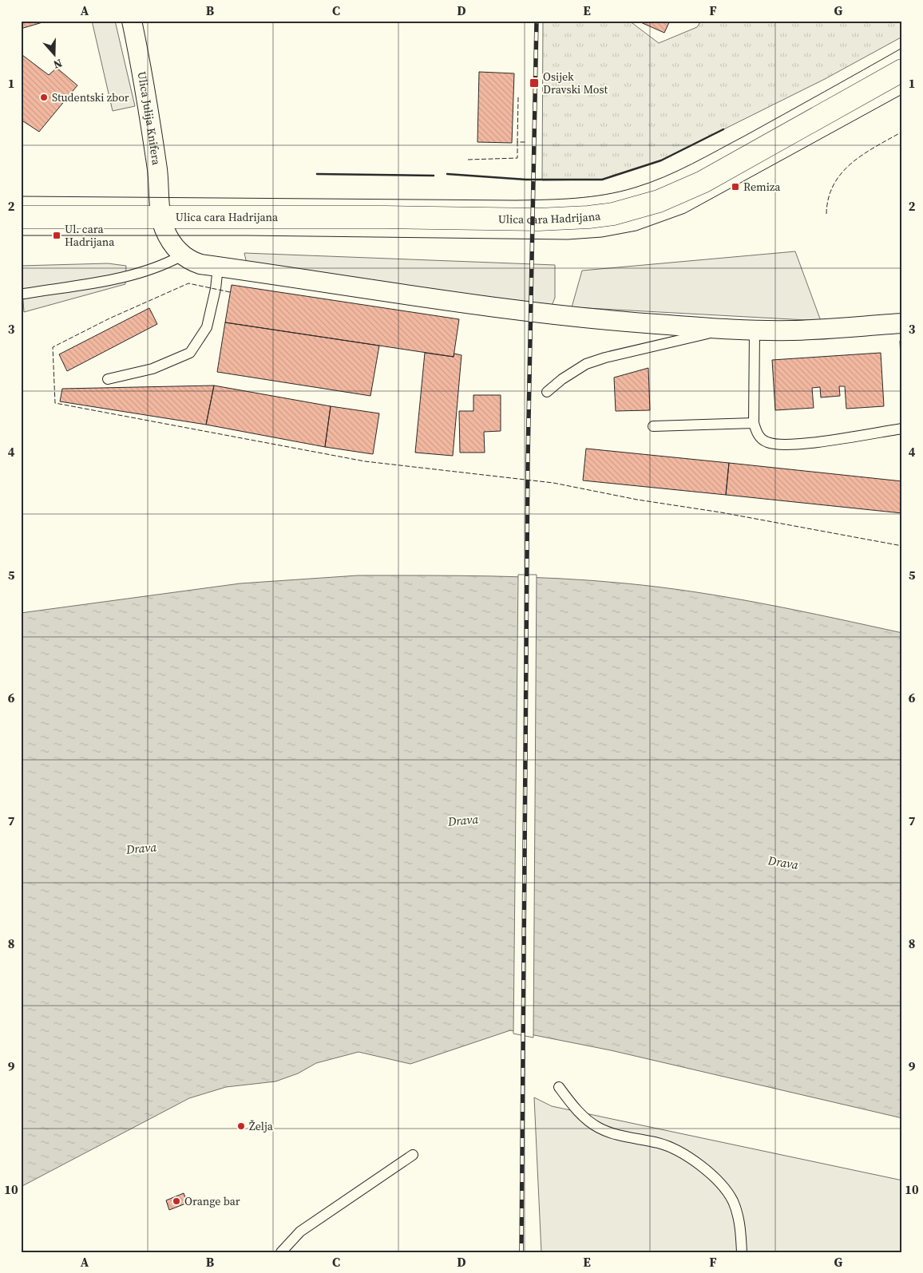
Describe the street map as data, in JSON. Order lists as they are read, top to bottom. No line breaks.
{"streets":{"main road":["Ulica cara Hadrijana"],"street":["Ulica Julija Knifera"]},"crossings":[["Ulica Julija Knifera","Ulica cara Hadrijana"]],"water":["Drava"],"places":{"transit":["Osijek Dravski Most","Remiza","Ul. cara Hadrijana"],"other":["Studentski zbor","Želja","Orange bar"]},"north":"bottom","grid":{"columns":["A","B","C","D","E","F","G"],"rows":["1","2","3","4","5","6","7","8","9","10"]}}
